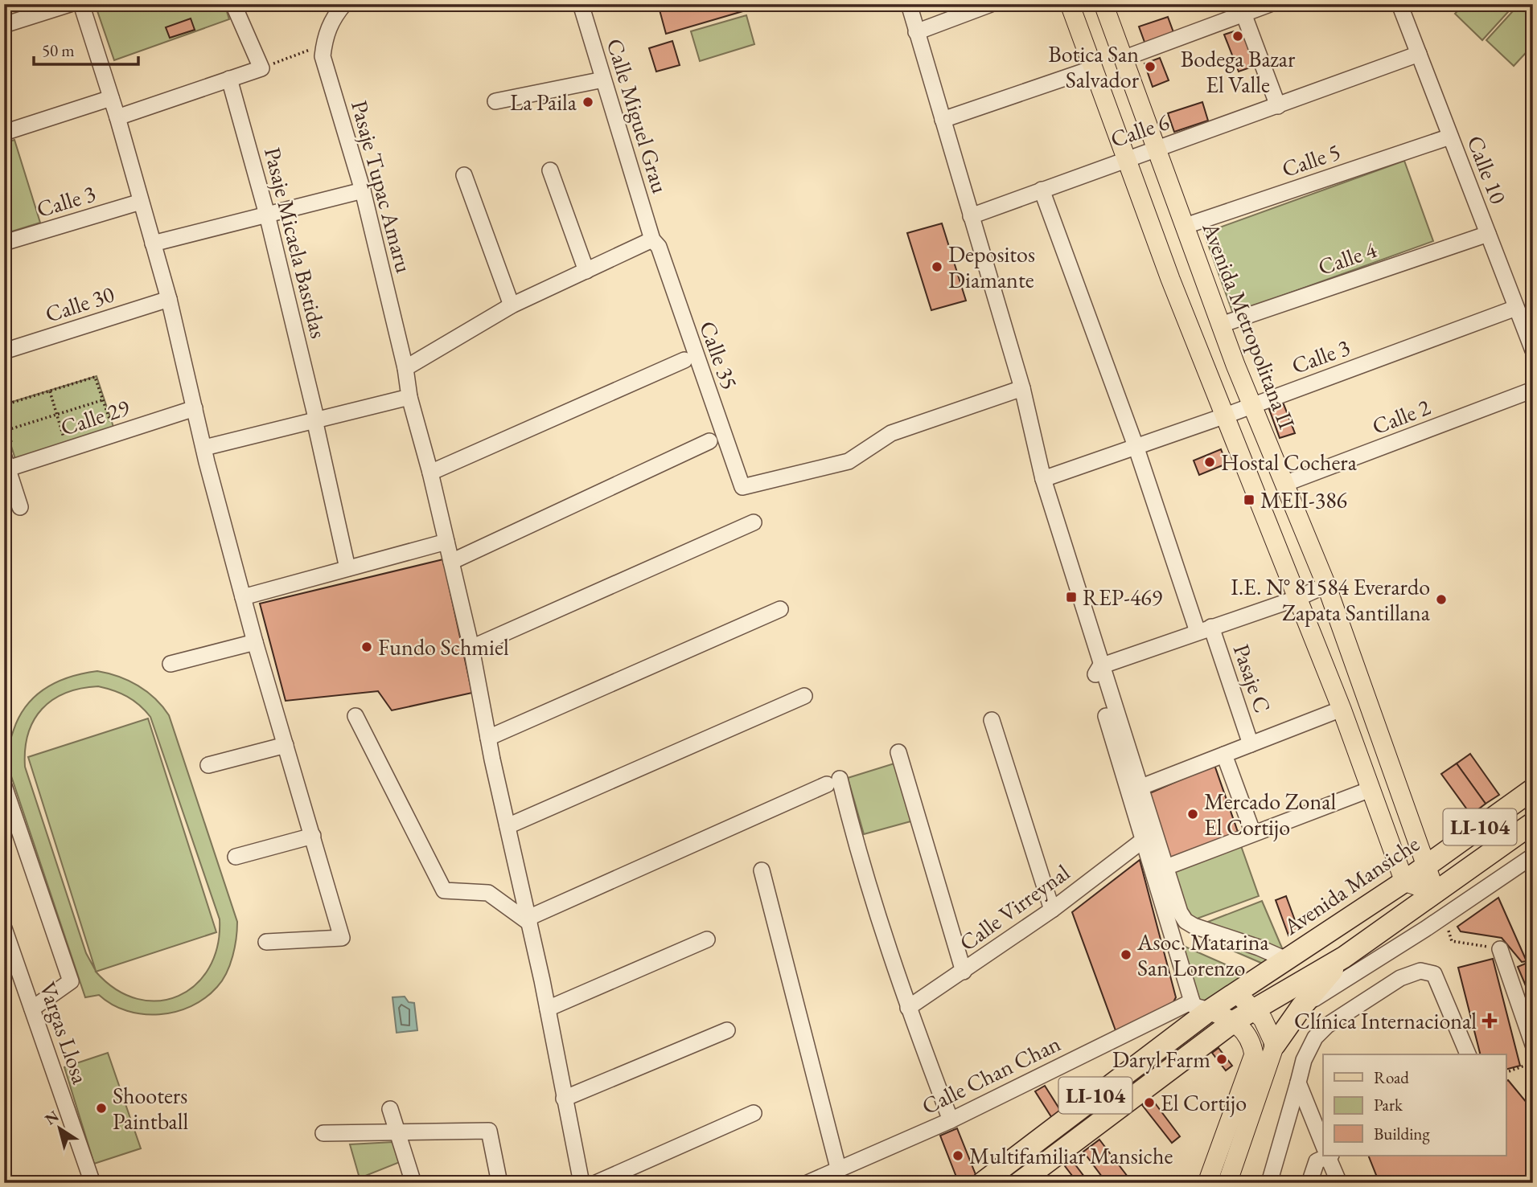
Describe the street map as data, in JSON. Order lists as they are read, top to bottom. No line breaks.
{"streets":{"highway":["LI-104","Avenida Mansiche"],"main road":["Avenida Metropolitana II"],"street":["Calle Miguel Grau","Calle 6","Calle 5","Calle 10","Pasaje Tupac Amaru","Calle 3","Pasaje Micaela Bastidas","Calle 4","Calle 30","Calle 35","Calle 2","Calle 29","Pasaje C","Calle Virreynal","Vargas Llosa","Calle Chan Chan"]},"crossings":[["Calle Miguel Grau","Calle 35"],["Calle 6","Calle 10"],["Calle 6","Avenida Metropolitana II"],["Calle 6","Pasaje C"],["Calle 5","Calle 10"],["Calle 5","Avenida Metropolitana II"],["Calle 10","Calle 3"],["Calle 10","Calle 4"],["Calle 3","Avenida Metropolitana II"],["Calle 3","Pasaje C"],["Calle 4","Avenida Metropolitana II"],["Avenida Metropolitana II","Calle 2"],["Avenida Metropolitana II","LI-104"],["Avenida Metropolitana II","Avenida Mansiche"],["Avenida Mansiche","Calle Chan Chan"]],"places":{"other":["Bodega Bazar El Valle","Botica San Salvador","La Paila","Depositos Diamante","Hostal Cochera","I.E. N° 81584 Everardo Zapata Santillana","Fundo Schmiel","Mercado Zonal El Cortijo","Asoc. Matarina San Lorenzo","Daryl Farm","El Cortijo","Shooters Paintball","Multifamiliar Mansiche"],"transit":["MEII-386","REP-469"],"health":["Clínica Internacional"]},"legend":["Road","Park","Building"],"scale_bar":"50 m","north":"top left"}
